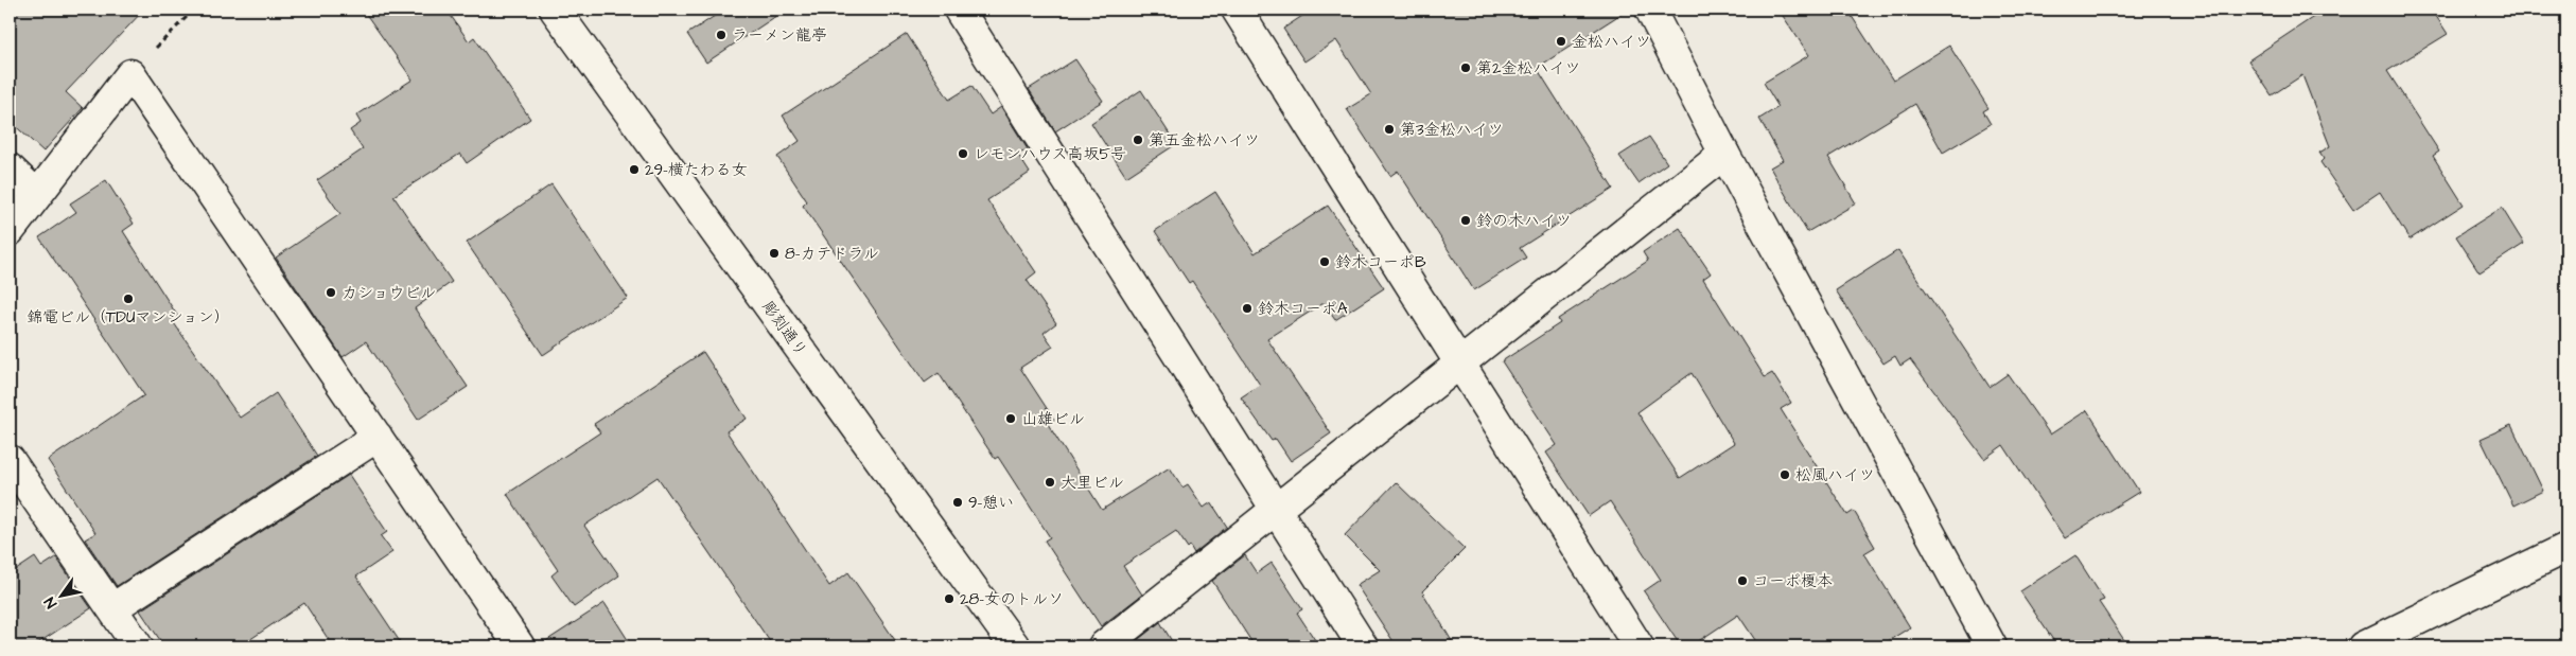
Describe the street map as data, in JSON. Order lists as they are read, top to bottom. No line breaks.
{"streets":{"street":["彫刻通り"]},"places":["ラーメン龍亭","金松ハイツ","第2金松ハイツ","第3金松ハイツ","第五金松ハイツ","レモンハウス高坂5号","29-横たわる女","鈴の木ハイツ","8-カテドラル","鈴木コーポB","カショウビル","錦電ビル（TDUマンション）","鈴木コーポA","山雄ビル","松風ハイツ","大里ビル","9-憩い","コーポ榎本","28-女のトルソ"],"north":"bottom left"}
